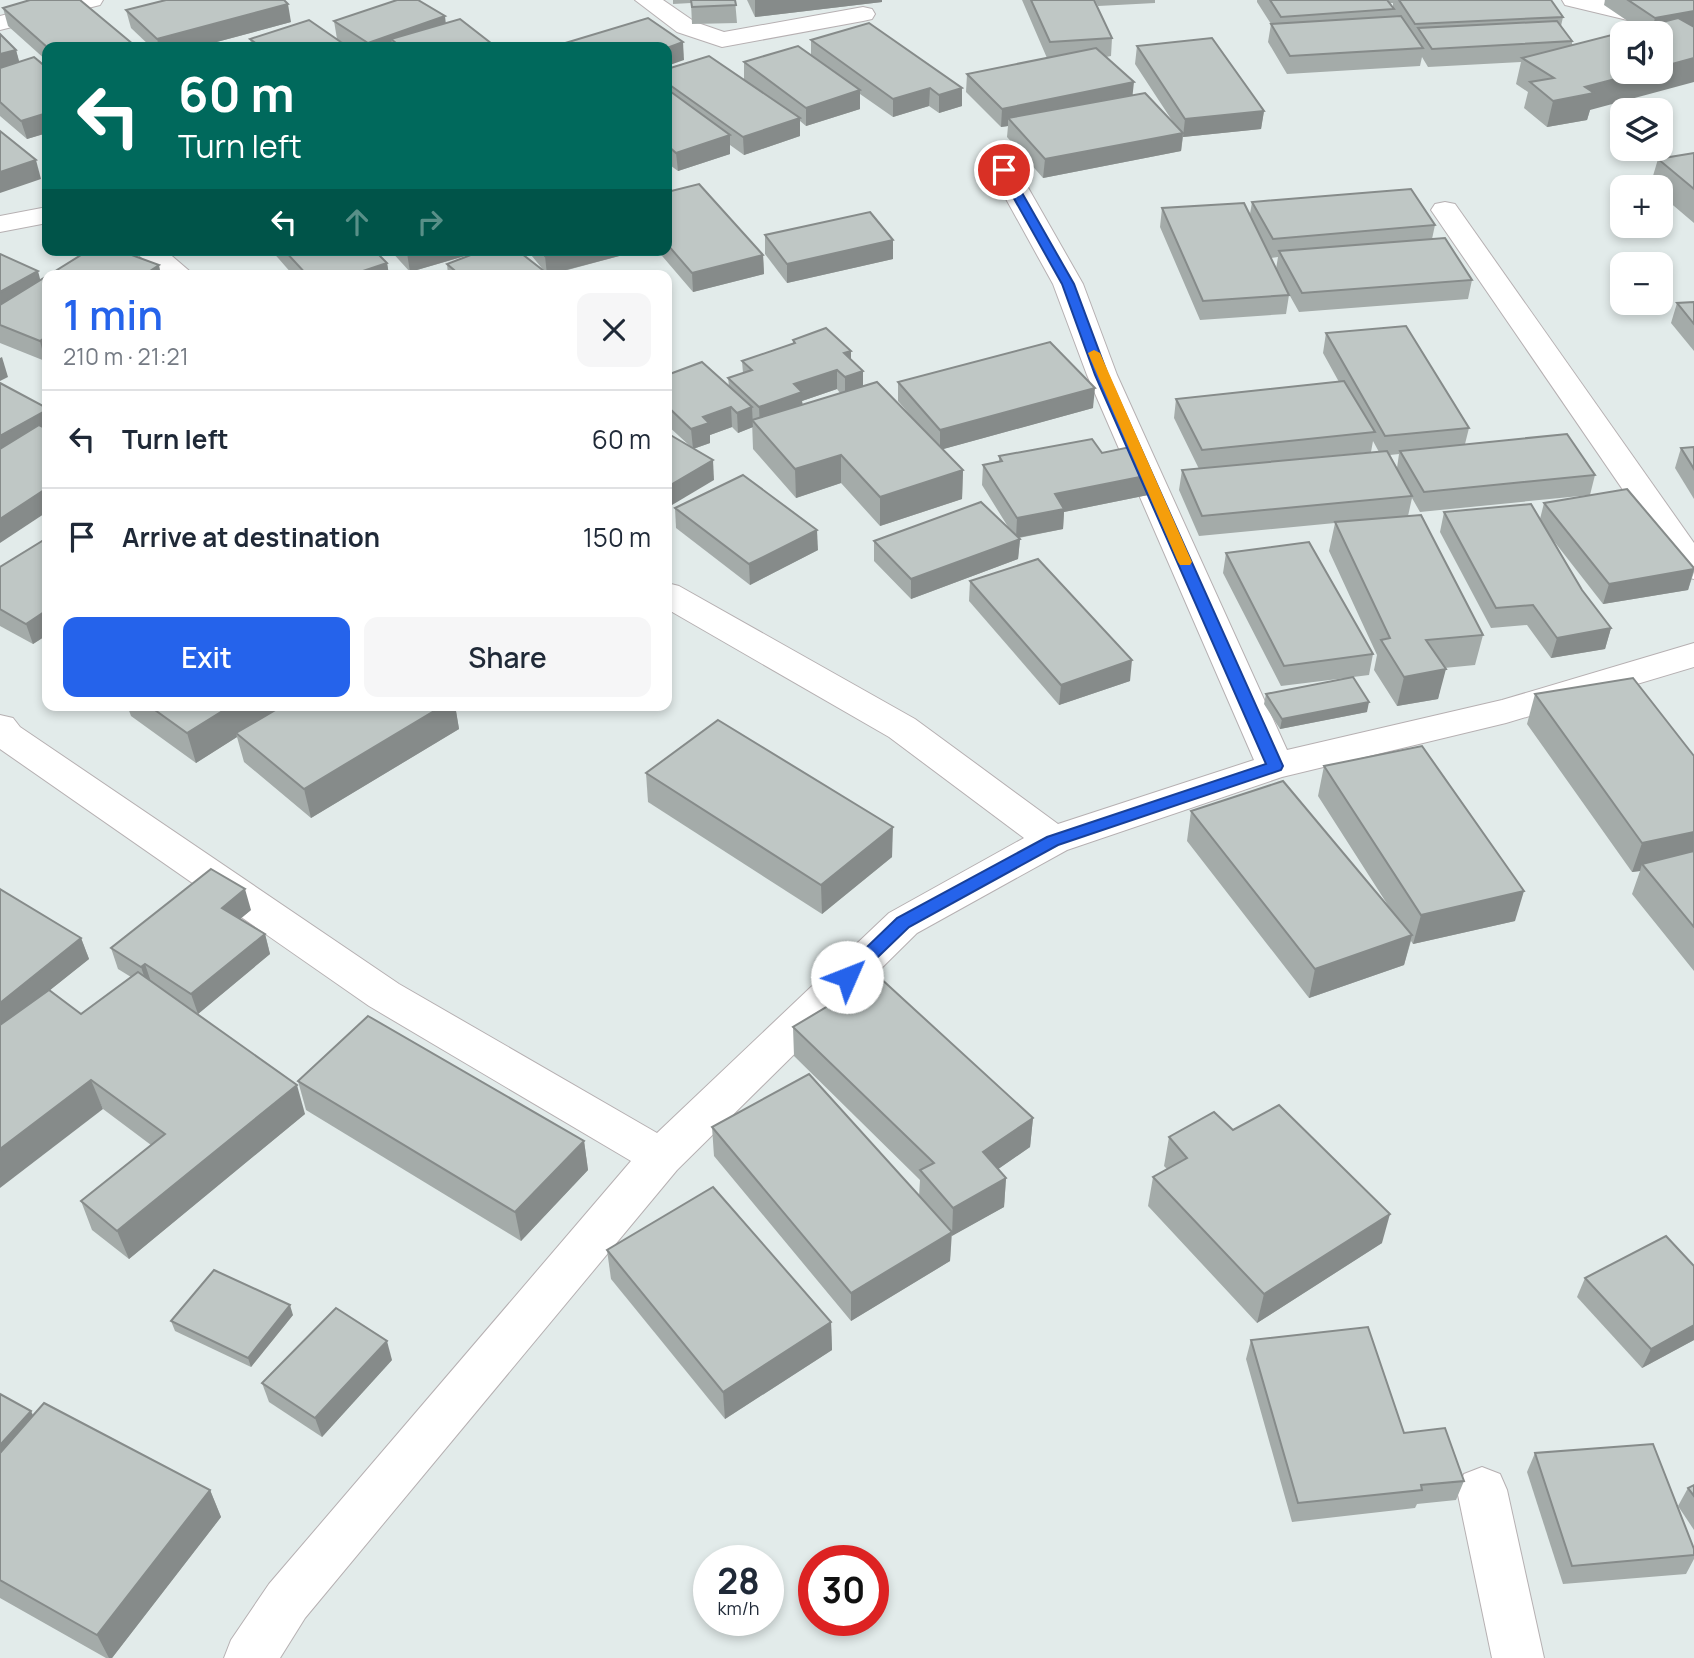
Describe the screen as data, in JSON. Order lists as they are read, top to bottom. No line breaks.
{"page":{"map_buttons":["+","−"],"turn":["60 m","Turn left"],"heading":["1 min","210 m · 21:21"],"list":[{"name":"Turn left","value":"60 m"},{"name":"Arrive at destination","value":"150 m"}],"buttons":["Exit","Share"],"speed":"28 km/h","limit":"30"}}
